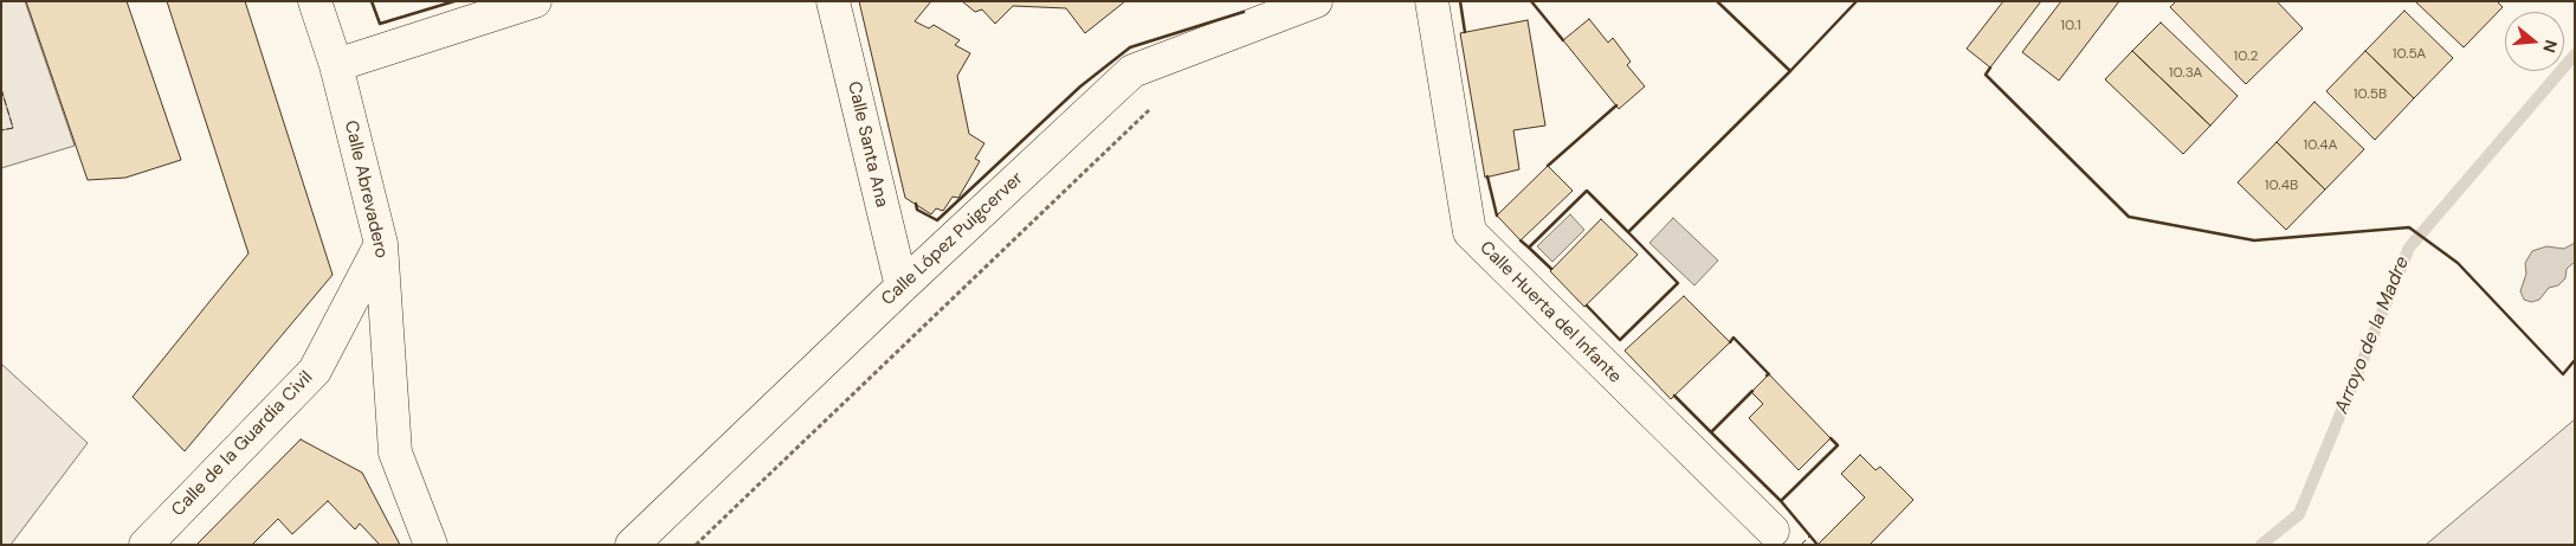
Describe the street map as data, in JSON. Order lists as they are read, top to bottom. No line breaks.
{"streets":{"street":["Calle Santa Ana","Calle Abrevadero","Calle López Puigcerver","Calle Huerta del Infante","Calle de la Guardia Civil"]},"crossings":[["Calle Santa Ana","Calle López Puigcerver"],["Calle Abrevadero","Calle de la Guardia Civil"]],"water":["Arroyo de la Madre"],"house_numbers":["10.1","10.5A","10.2","10.3A","10.5B","10.4A","10.4B"],"north":"right"}
